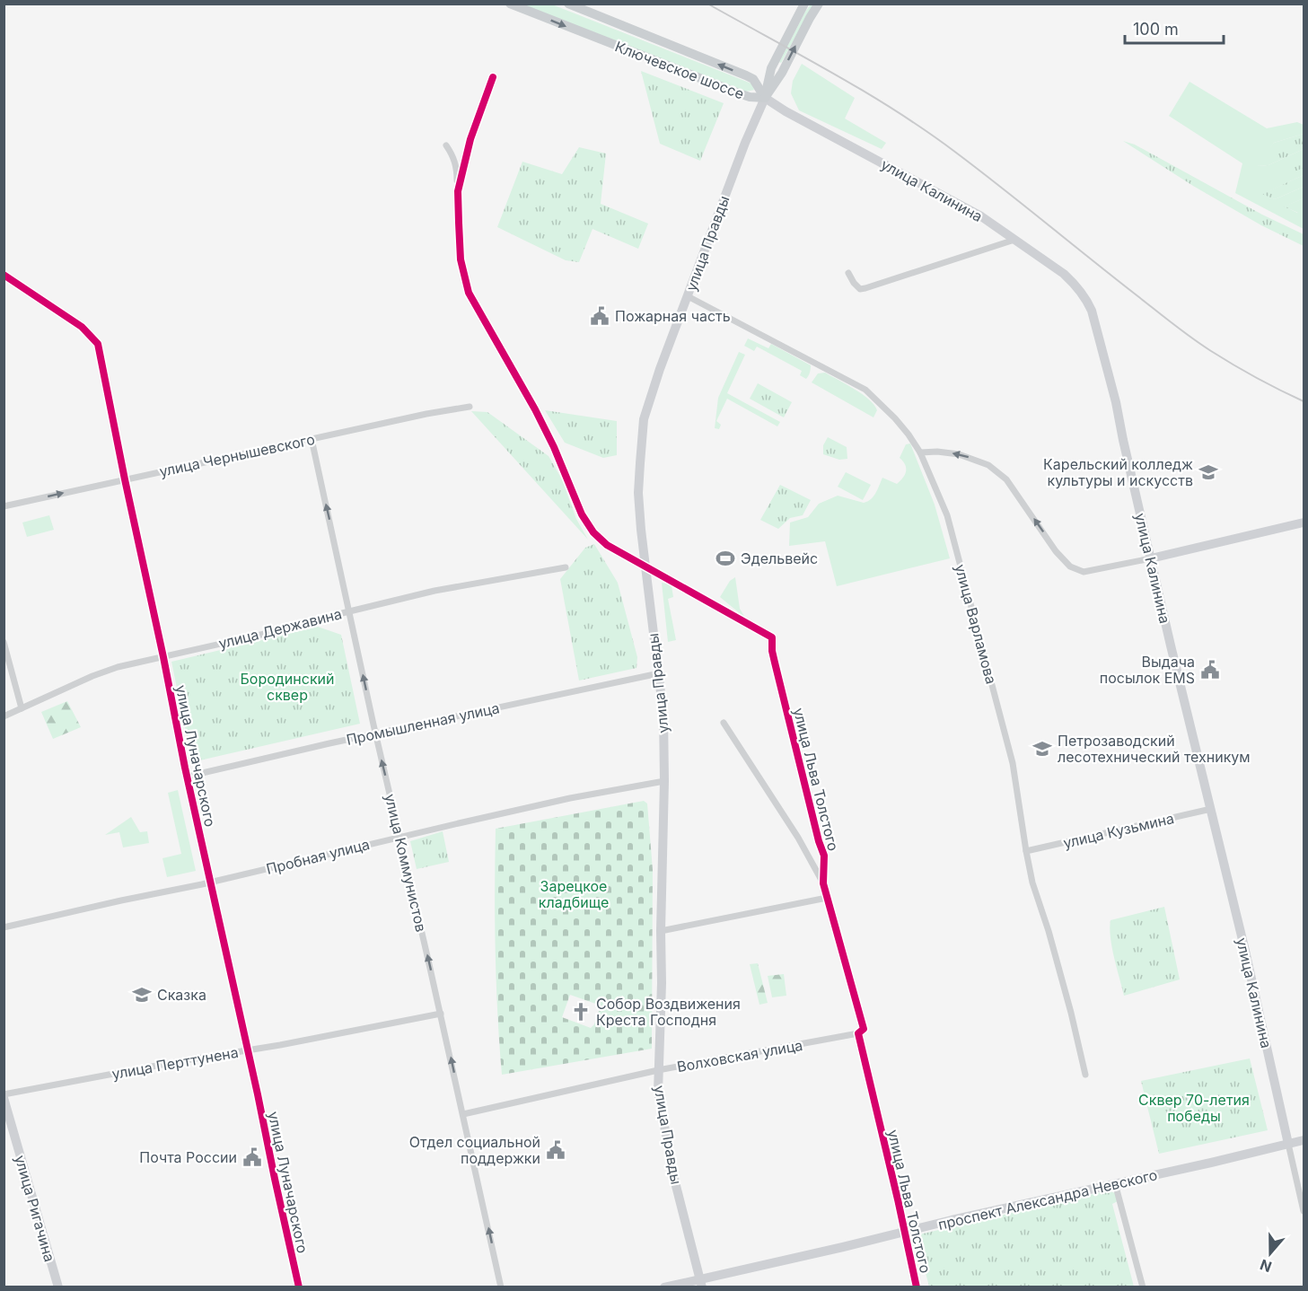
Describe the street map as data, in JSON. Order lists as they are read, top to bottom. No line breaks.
{"streets":{"main road":["Ключевское шоссе","улица Калинина","улица Правды","улица Луначарского","проспект Александра Невского","улица Ригачина"],"street":["улица Чернышевского","улица Варламова","улица Державина","Промышленная улица","улица Льва Толстого","улица Кузьмина","Пробная улица","улица Коммунистов","Волховская улица","улица Перттунена"]},"crossings":[["Ключевское шоссе","улица Калинина"],["Ключевское шоссе","улица Правды"],["улица Калинина","улица Правды"],["улица Калинина","улица Кузьмина"],["улица Калинина","проспект Александра Невского"],["улица Правды","улица Варламова"],["улица Правды","Промышленная улица"],["улица Правды","улица Льва Толстого"],["улица Правды","Пробная улица"],["улица Правды","Волховская улица"],["улица Правды","проспект Александра Невского"],["улица Чернышевского","улица Луначарского"],["улица Чернышевского","улица Коммунистов"],["улица Варламова","улица Кузьмина"],["улица Державина","улица Луначарского"],["улица Державина","улица Коммунистов"],["Промышленная улица","улица Луначарского"],["Промышленная улица","улица Коммунистов"],["улица Луначарского","Пробная улица"],["улица Луначарского","улица Перттунена"],["улица Льва Толстого","Волховская улица"],["улица Льва Толстого","проспект Александра Невского"],["Пробная улица","улица Коммунистов"],["улица Коммунистов","Волховская улица"],["улица Коммунистов","улица Перттунена"],["улица Перттунена","улица Ригачина"]],"one_way":["улица Коммунистов"],"parks":["Бородинский сквер","Зарецкое кладбище","Сквер 70-летия победы"],"places":{"public building":["Пожарная часть","Выдача посылок EMS","Отдел социальной поддержки","Почта России"],"school or university":["Карельский колледж культуры и искусств","Петрозаводский лесотехнический техникум","Сказка"],"sports":["Эдельвейс"],"church":["Собор Воздвижения Креста Господня"]},"scale_bar":"100 m","north":"bottom"}
